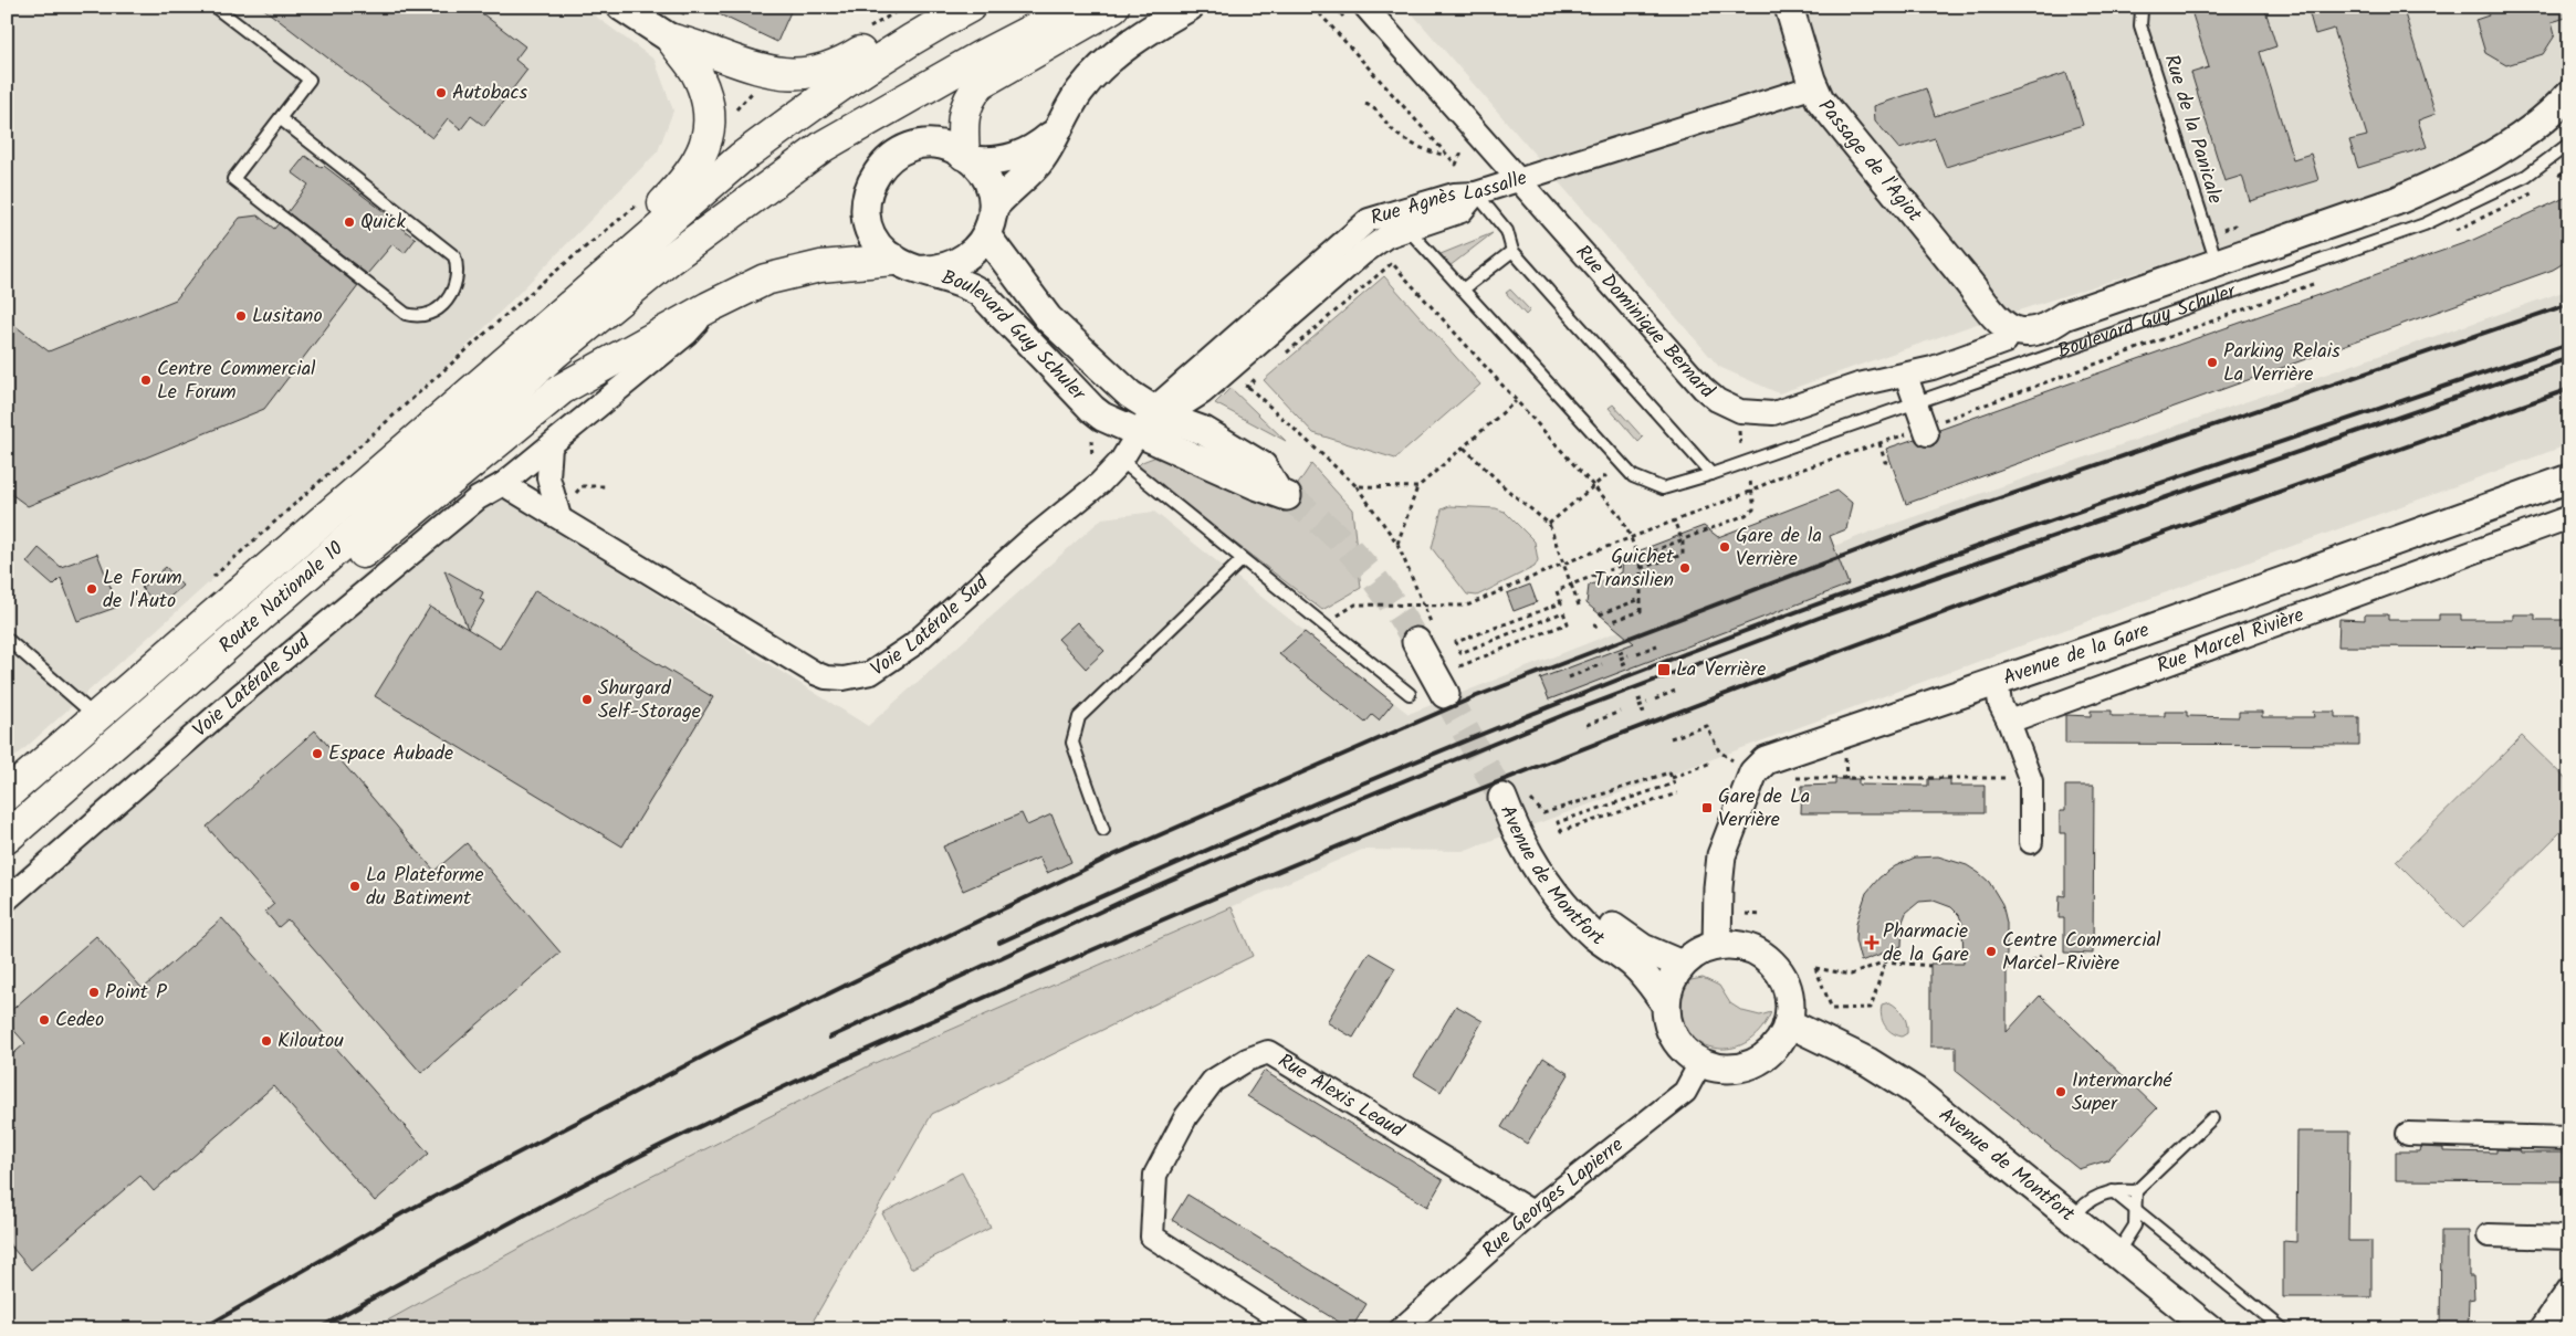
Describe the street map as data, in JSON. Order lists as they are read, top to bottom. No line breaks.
{"streets":{"main road":["Route Nationale 10"],"street":["Passage de l'Agiot","Rue Agnès Lassalle","Rue Dominique Bernard","Boulevard Guy Schuler","Voie Latérale Sud","Rue Marcel Rivière","Avenue de la Gare","Avenue de Montfort","Rue Alexis Leaud","Rue Georges Lapierre"],"lane":["Rue de la Panicale"]},"crossings":[["Rue de la Panicale","Boulevard Guy Schuler"],["Passage de l'Agiot","Rue Agnès Lassalle"],["Passage de l'Agiot","Boulevard Guy Schuler"],["Rue Agnès Lassalle","Rue Dominique Bernard"],["Rue Agnès Lassalle","Boulevard Guy Schuler"],["Rue Agnès Lassalle","Voie Latérale Sud"],["Rue Dominique Bernard","Boulevard Guy Schuler"],["Boulevard Guy Schuler","Voie Latérale Sud"],["Avenue de la Gare","Avenue de Montfort"],["Avenue de la Gare","Rue Georges Lapierre"],["Avenue de Montfort","Rue Georges Lapierre"],["Rue Alexis Leaud","Rue Georges Lapierre"]],"places":{"other":["Autobacs","Quick","Lusitano","Parking Relais La Verrière","Centre Commercial Le Forum","Gare de la Verrière","Guichet Transilien","Le Forum de l'Auto","Shurgard Self-Storage","Espace Aubade","La Plateforme du Batiment","Centre Commercial Marcel-Rivière","Point P","Cedeo","Kiloutou","Intermarché Super"],"transit":["La Verrière","Gare de La Verrière"],"health":["Pharmacie de la Gare"]}}
